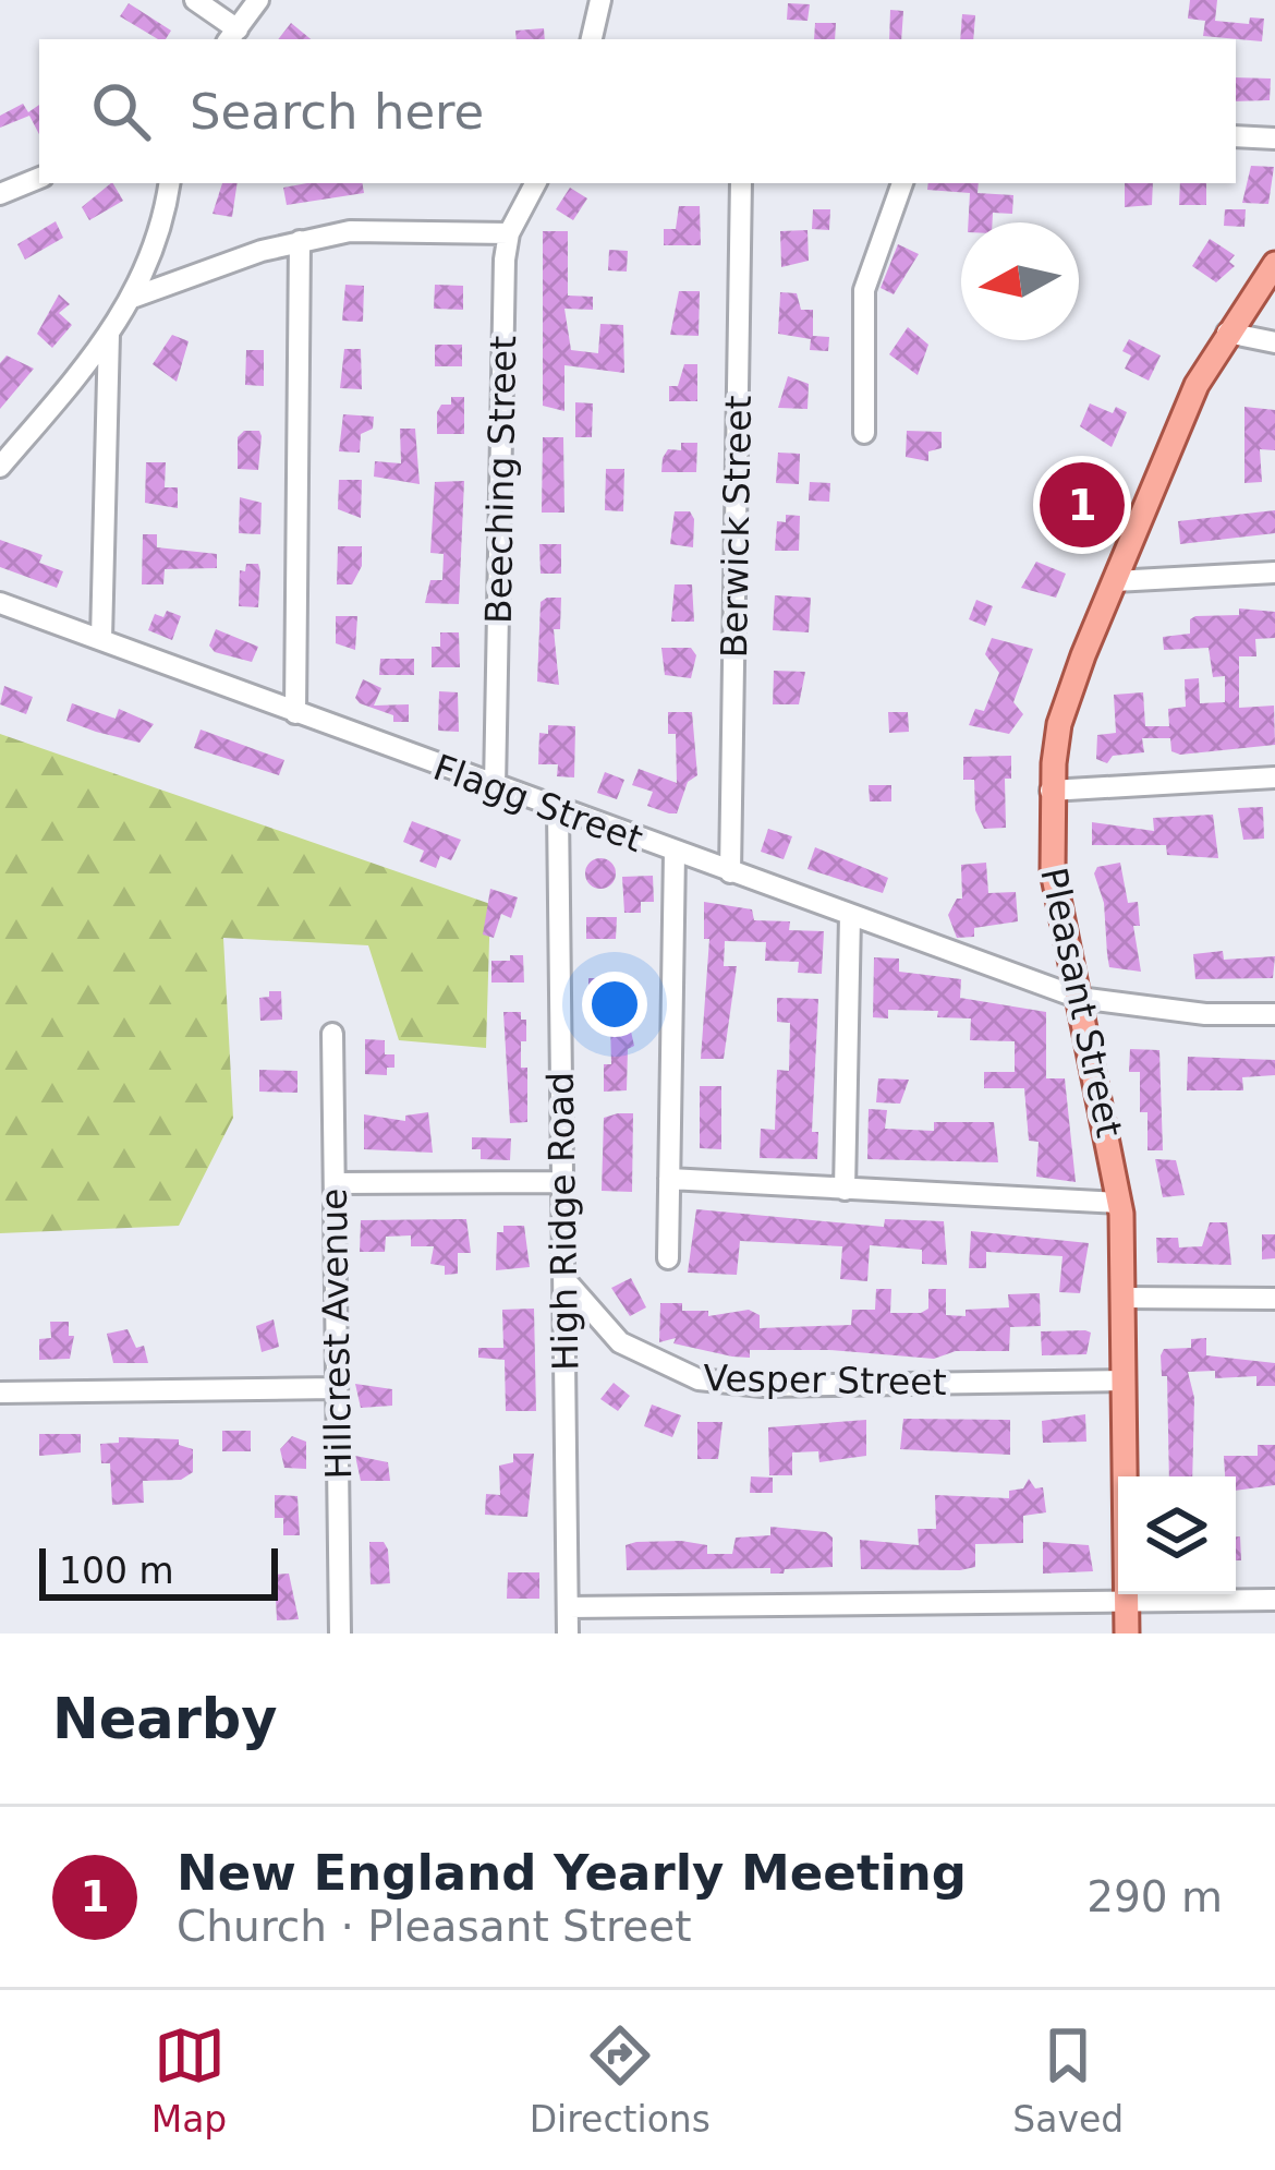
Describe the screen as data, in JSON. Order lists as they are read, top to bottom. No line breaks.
{"streets":{"main road":["Pleasant Street"],"street":["Beeching Street","Berwick Street","Flagg Street","High Ridge Road","Hillcrest Avenue","Vesper Street"]},"crossings":[["Beeching Street","Flagg Street"],["Berwick Street","Flagg Street"],["Flagg Street","Pleasant Street"],["Flagg Street","High Ridge Road"],["Pleasant Street","Vesper Street"],["High Ridge Road","Vesper Street"]],"scale_bar":"100 m","north":"left","page":{"search":"Search here","pins":"1","scale":"100 m","heading":"Nearby","list":[{"mark":"1","name":"New England Yearly Meeting","note":"Church · Pleasant Street","value":"290 m"}],"nav":["Map","Directions","Saved"]}}
